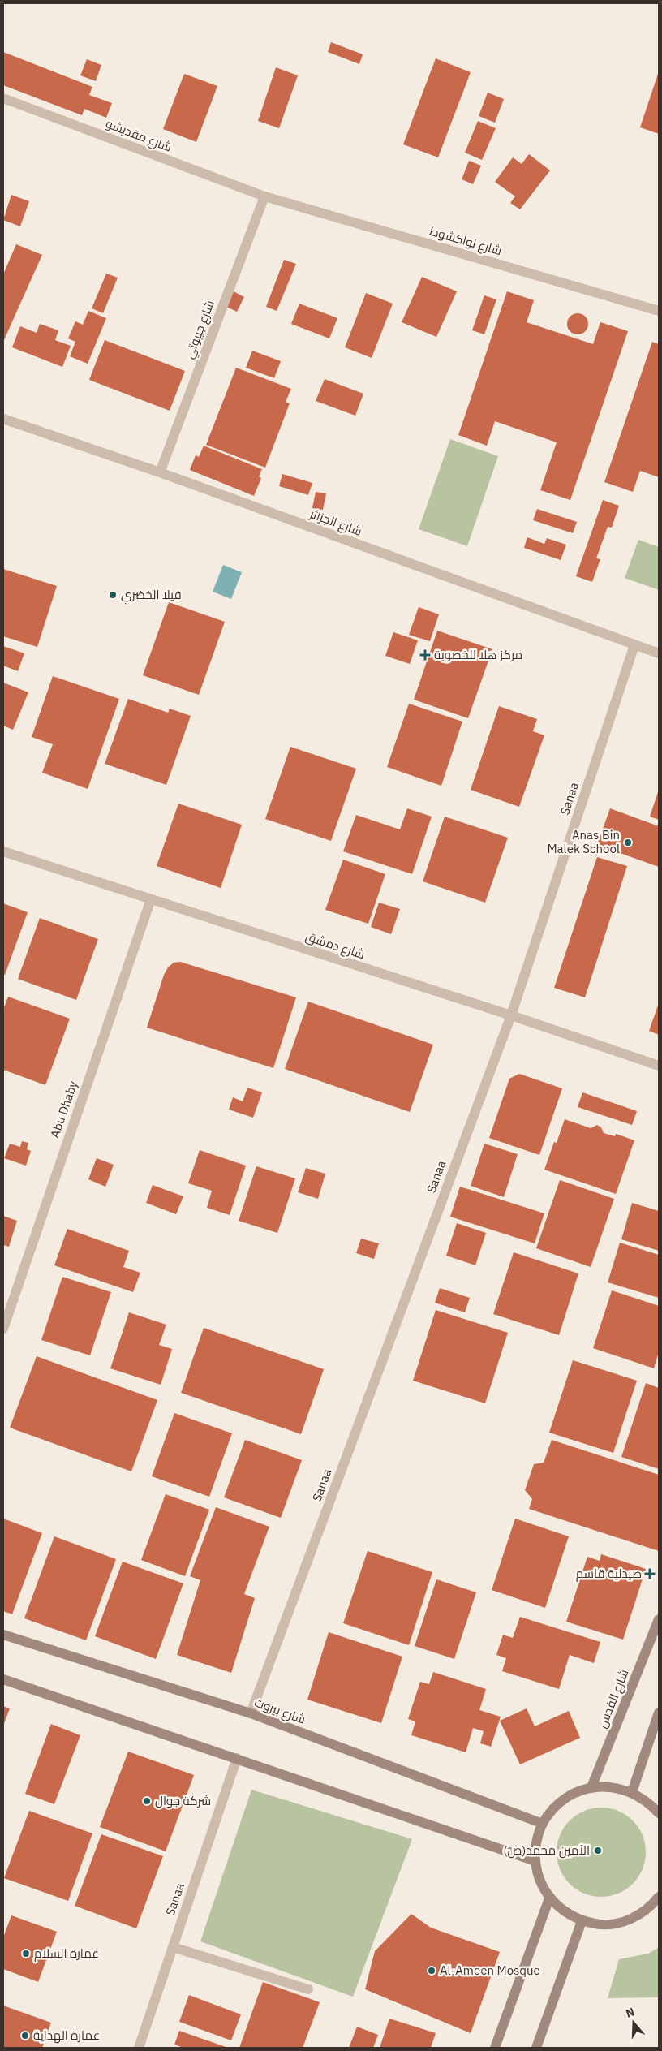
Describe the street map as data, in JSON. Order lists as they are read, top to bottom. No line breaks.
{"streets":{"main road":["شارع القدس","شارع بيروت"],"street":["شارع مقديشو","شارع نواكشوط","شارع جيبوتي","شارع الجزائر","Sanaa","شارع دمشق","Abu Dhaby"]},"crossings":[["شارع مقديشو","شارع نواكشوط"],["شارع مقديشو","شارع جيبوتي"],["شارع نواكشوط","شارع جيبوتي"],["شارع جيبوتي","شارع الجزائر"],["شارع الجزائر","Sanaa"],["Sanaa","شارع دمشق"],["Sanaa","شارع بيروت"],["شارع دمشق","Abu Dhaby"]],"places":{"other":["فيلا الخضري","Anas Bin Malek School","شركة جوال","الأمين محمد(ص)","عمارة السلام","Al-Ameen Mosque","عمارة الهداية"],"health":["مركز هلا للخصوبة","صيدلية قاسم"]},"north":"top"}
